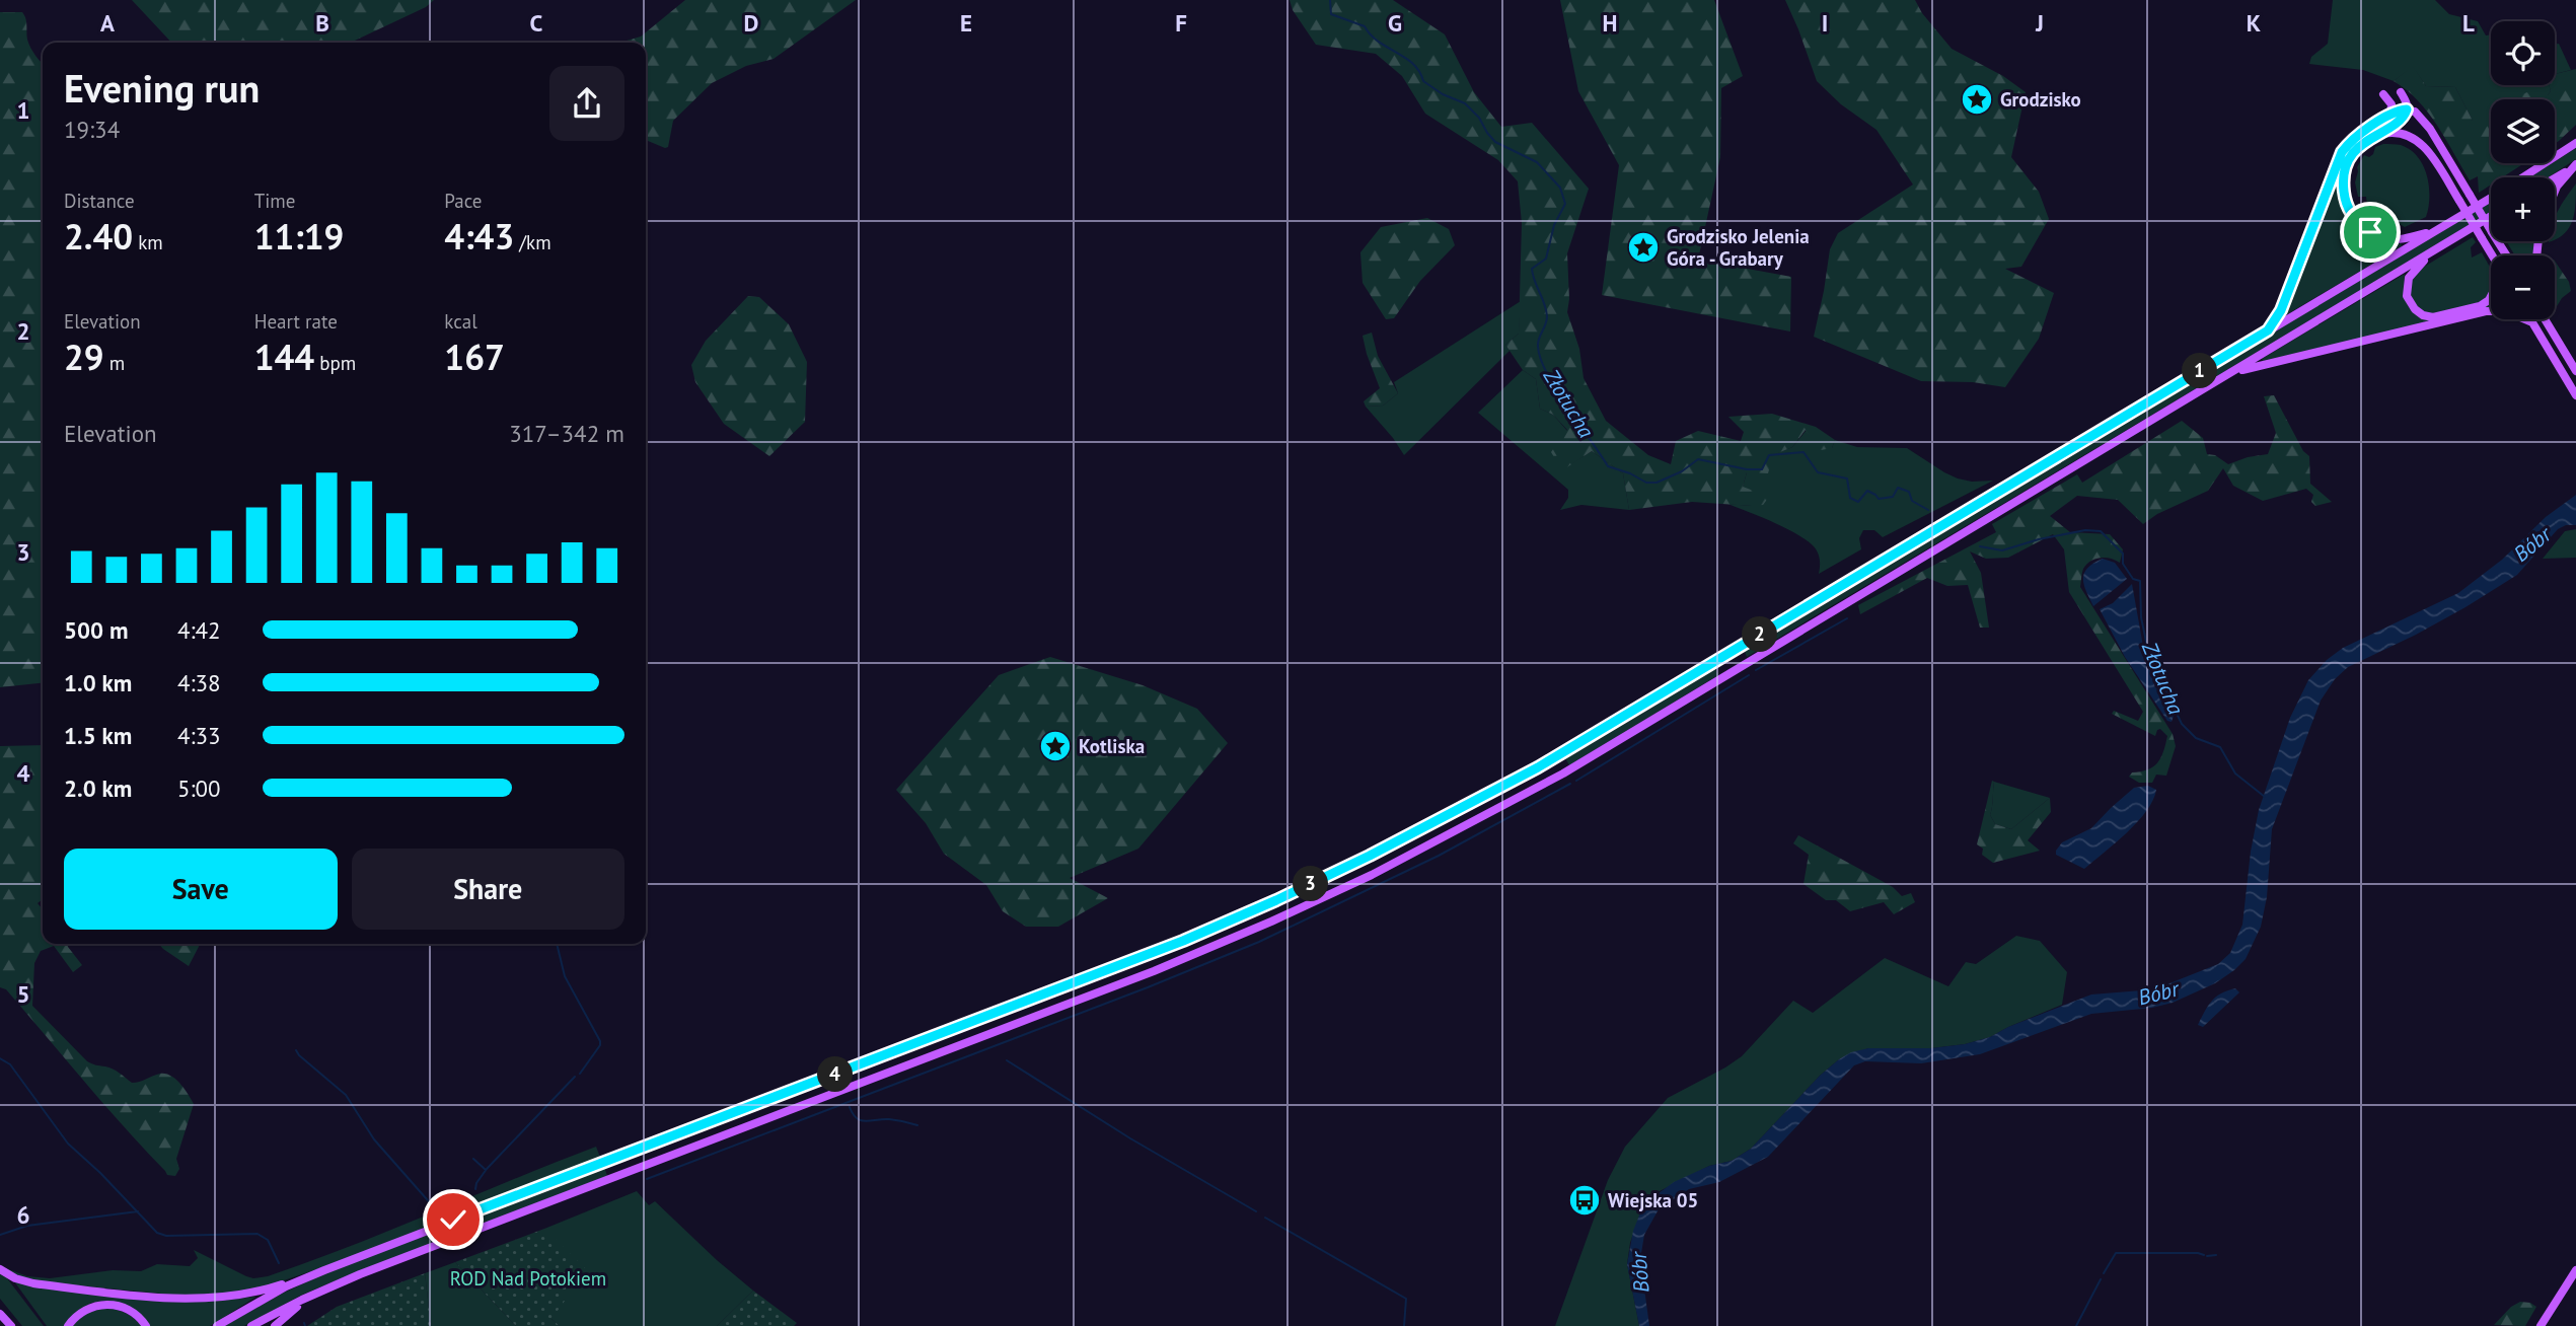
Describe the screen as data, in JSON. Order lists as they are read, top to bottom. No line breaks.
{"water":["Złotucha","Bóbr"],"parks":["ROD Nad Potokiem"],"places":{"place":["Grodzisko","Grodzisko Jelenia Góra - Grabary","Kotliska"],"bus stop":["Wiejska 05"]},"page":{"map_buttons":["+","−"],"heading":["Evening run","19:34"],"stats":[["Distance","2.40 km"],["Time","11:19"],["Pace","4:43 /km"],["Elevation","29 m"],["Heart rate","144 bpm"],["kcal","167"]],"pins":["1","2","3","4"],"chart":["Elevation","317–342 m"],"list":[{"name":"500 m","note":"4:42"},{"name":"1.0 km","note":"4:38"},{"name":"1.5 km","note":"4:33"},{"name":"2.0 km","note":"5:00"}],"buttons":["Save","Share"]},"grid":{"columns":["A","B","C","D","E","F","G","H","I","J","K","L"],"rows":["1","2","3","4","5","6"]}}
